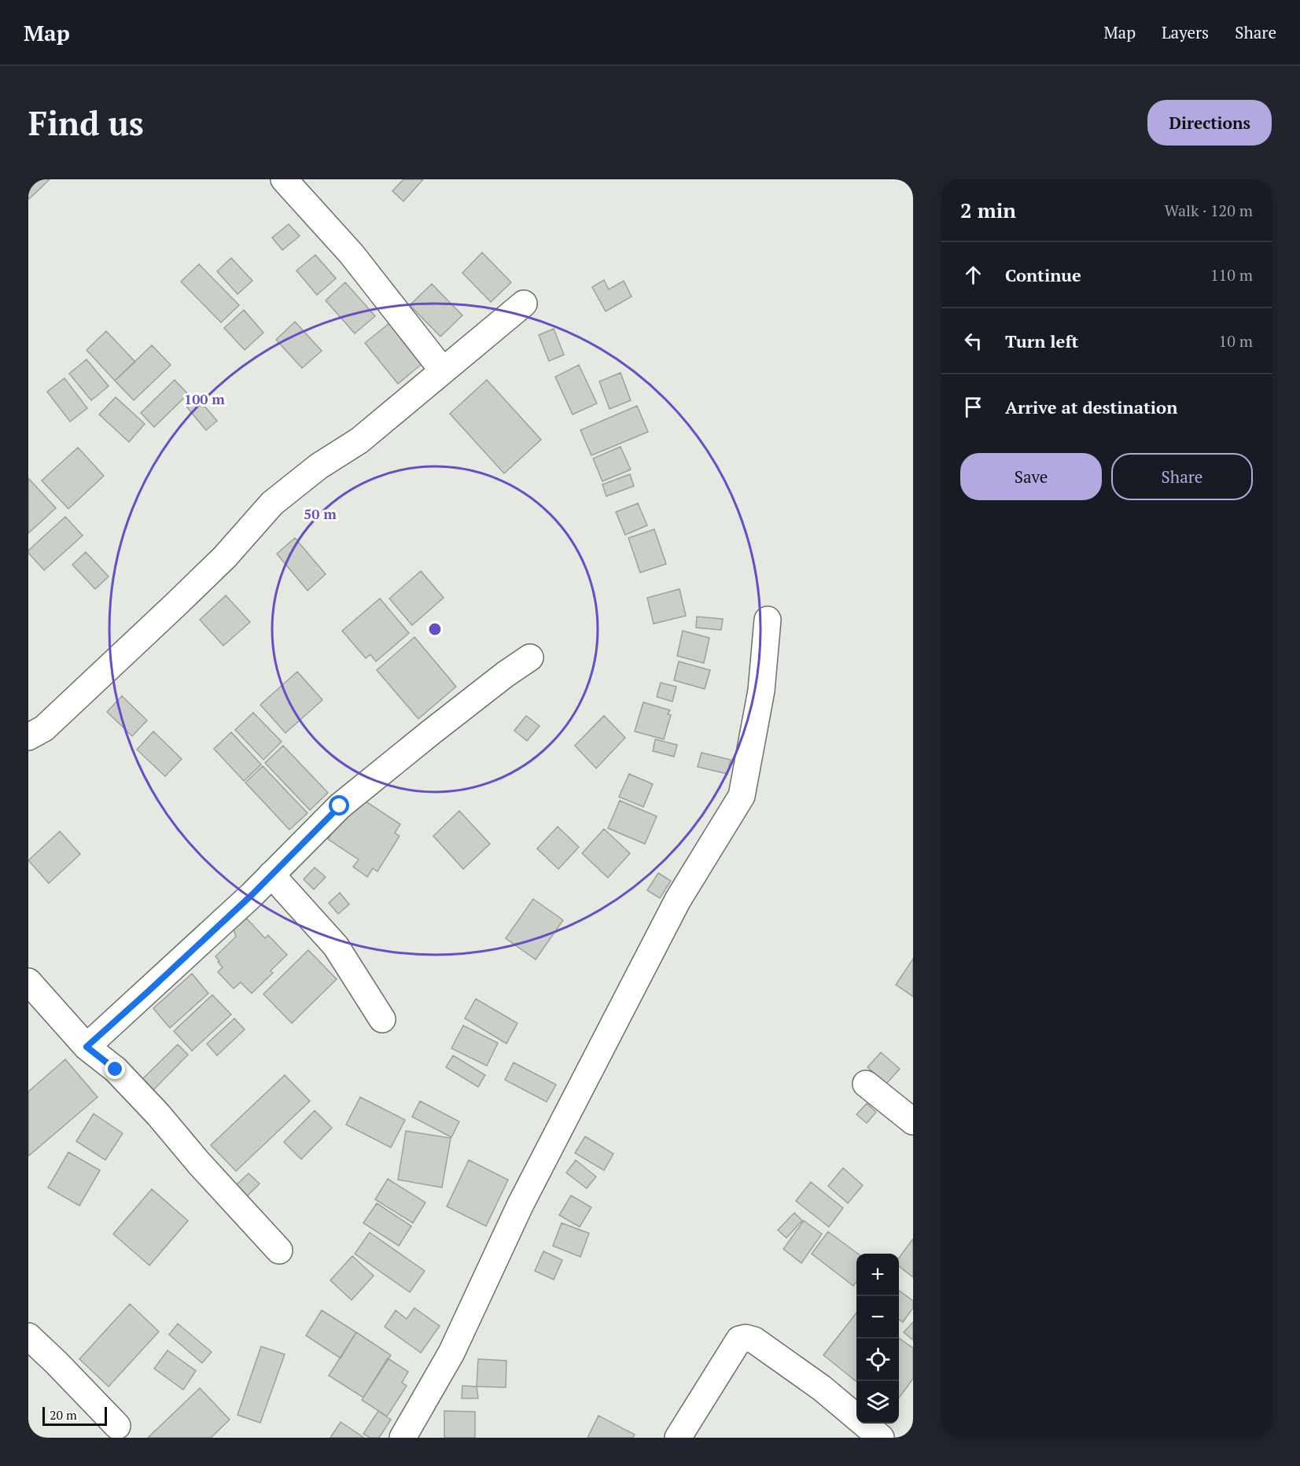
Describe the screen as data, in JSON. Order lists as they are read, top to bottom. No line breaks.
{"scale_bar":"20 m","page":{"header":"Map","nav":["Map","Layers","Share"],"buttons":["Directions",["Save","Share"]],"title":"Find us","heading":["2 min","Walk · 120 m"],"list":[["Continue","110 m"],["Turn left","10 m"],"Arrive at destination"],"map_buttons":["+","−"],"scale":"20 m"},"rings":["100 m","50 m"]}
